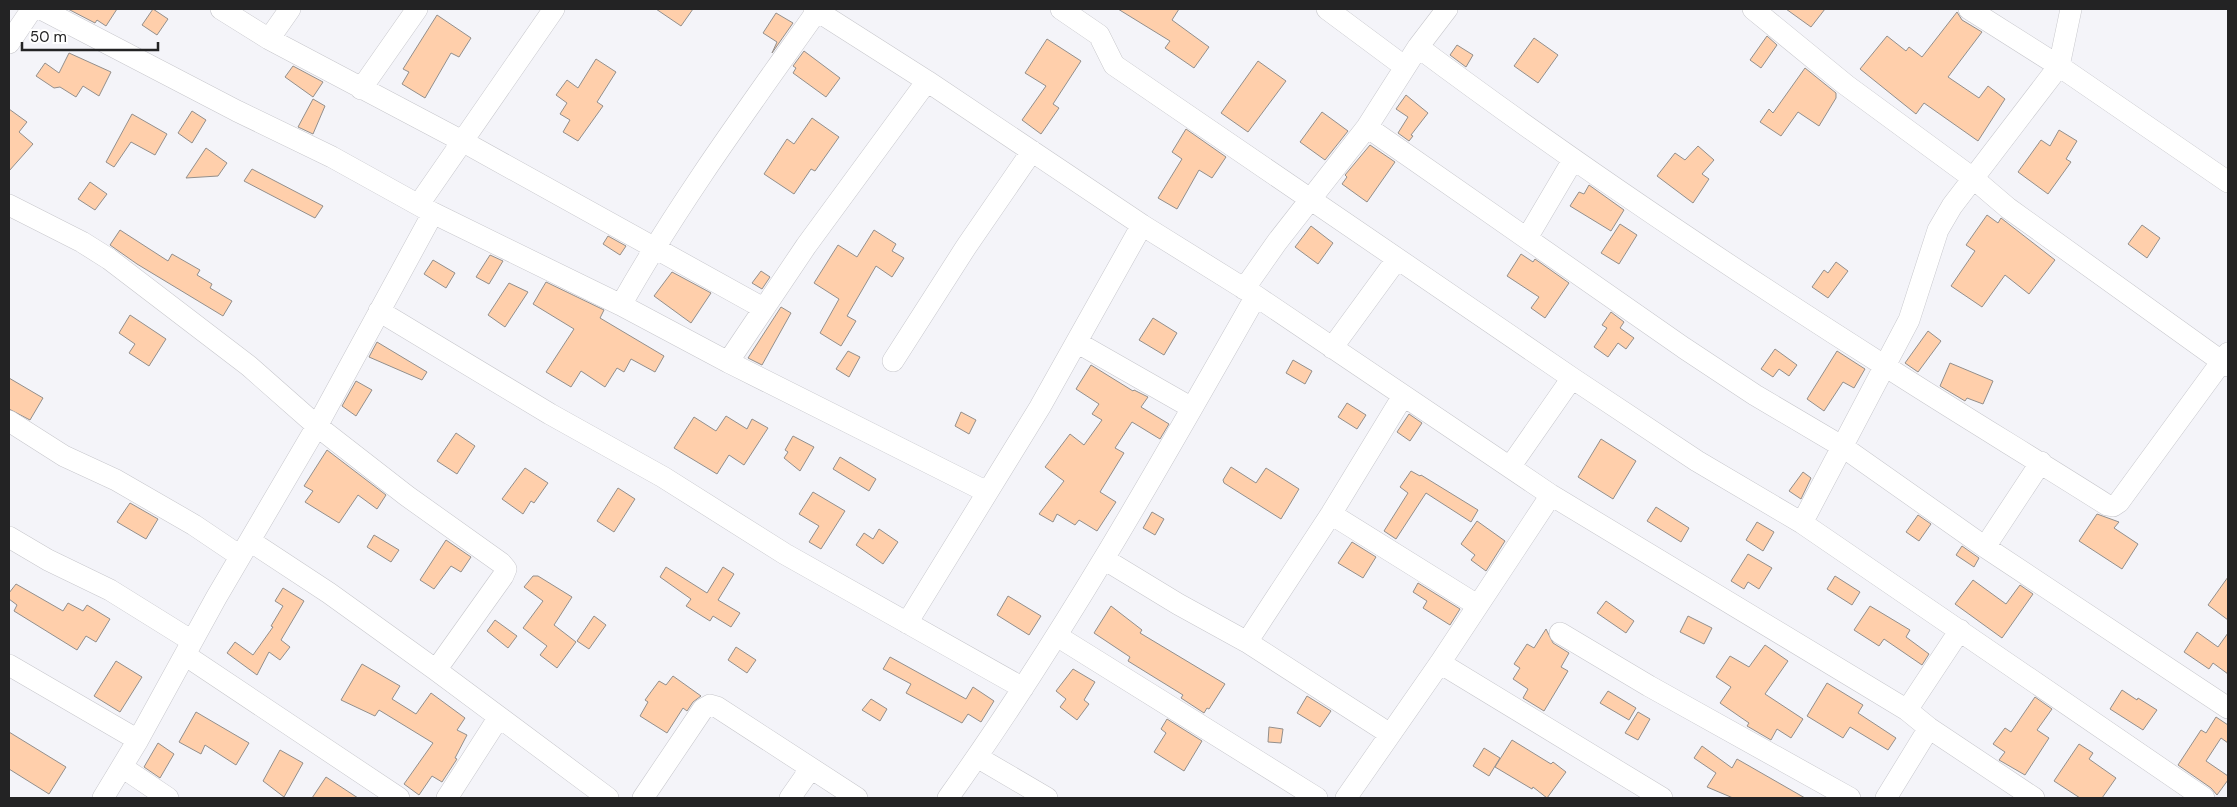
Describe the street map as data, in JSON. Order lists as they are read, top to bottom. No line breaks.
{"scale_bar":"50 m"}
